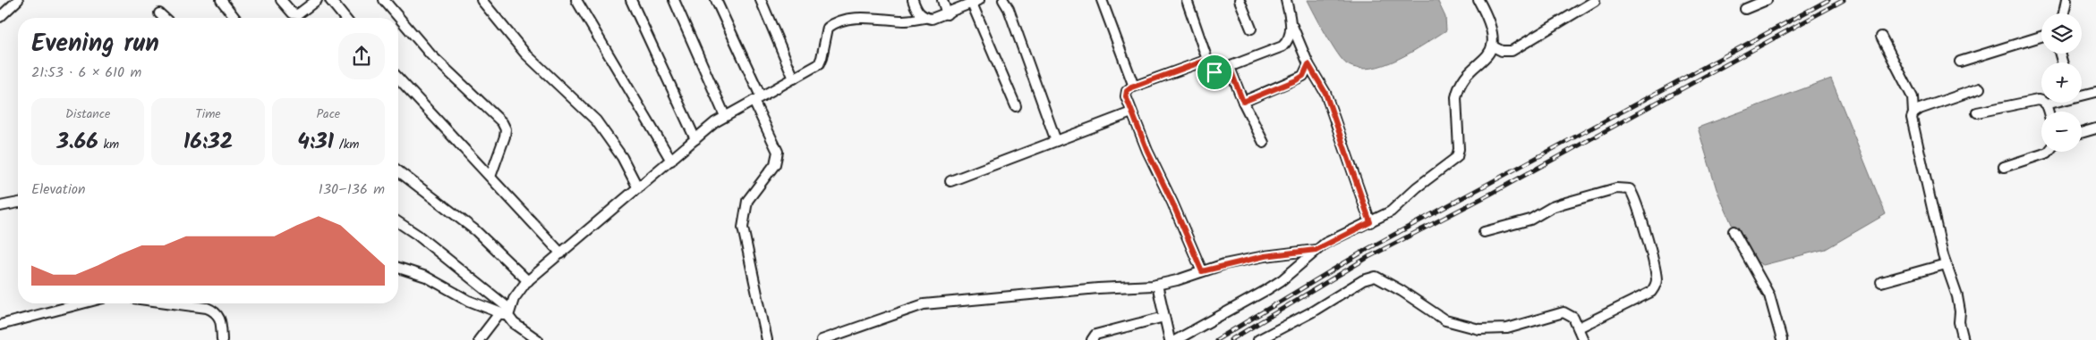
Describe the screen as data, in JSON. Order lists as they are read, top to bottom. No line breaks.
{"page":{"map_buttons":["+","−"],"heading":["Evening run","21:53 · 6 × 610 m"],"stats":[["Distance","3.66 km"],["Time","16:32"],["Pace","4:31 /km"]],"chart":["Elevation","130–136 m"]}}
